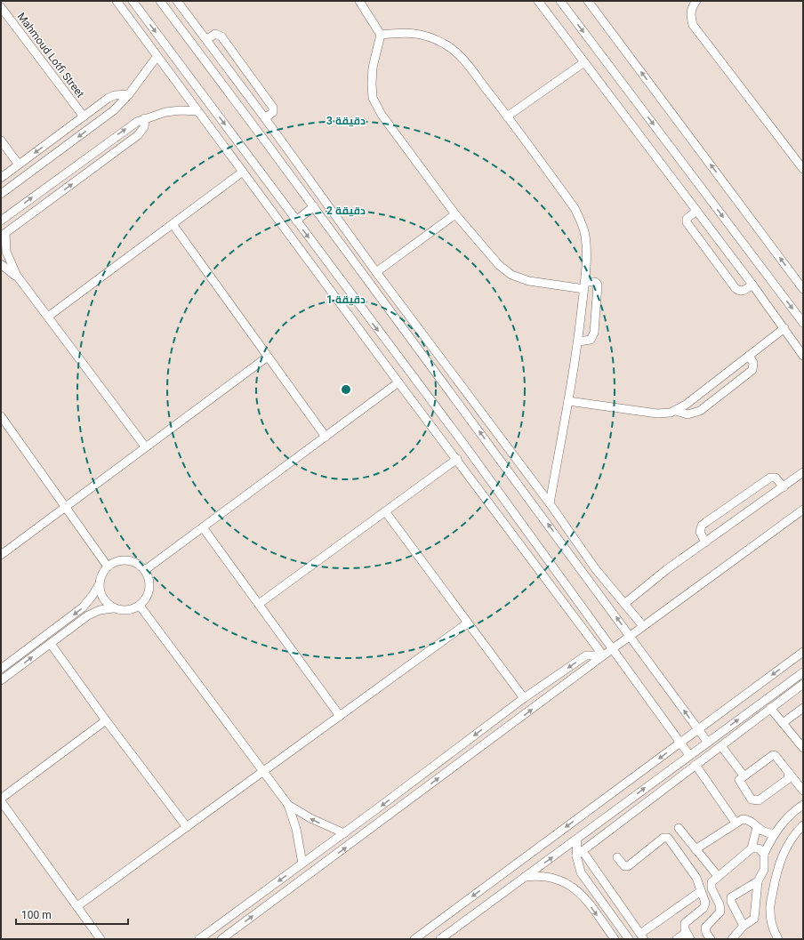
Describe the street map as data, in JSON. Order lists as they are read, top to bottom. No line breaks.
{"streets":{"street":["Mahmoud Lotfi Street"]},"scale_bar":"100 m","rings":["3 دقيقة","2 دقيقة","1 دقيقة"]}
